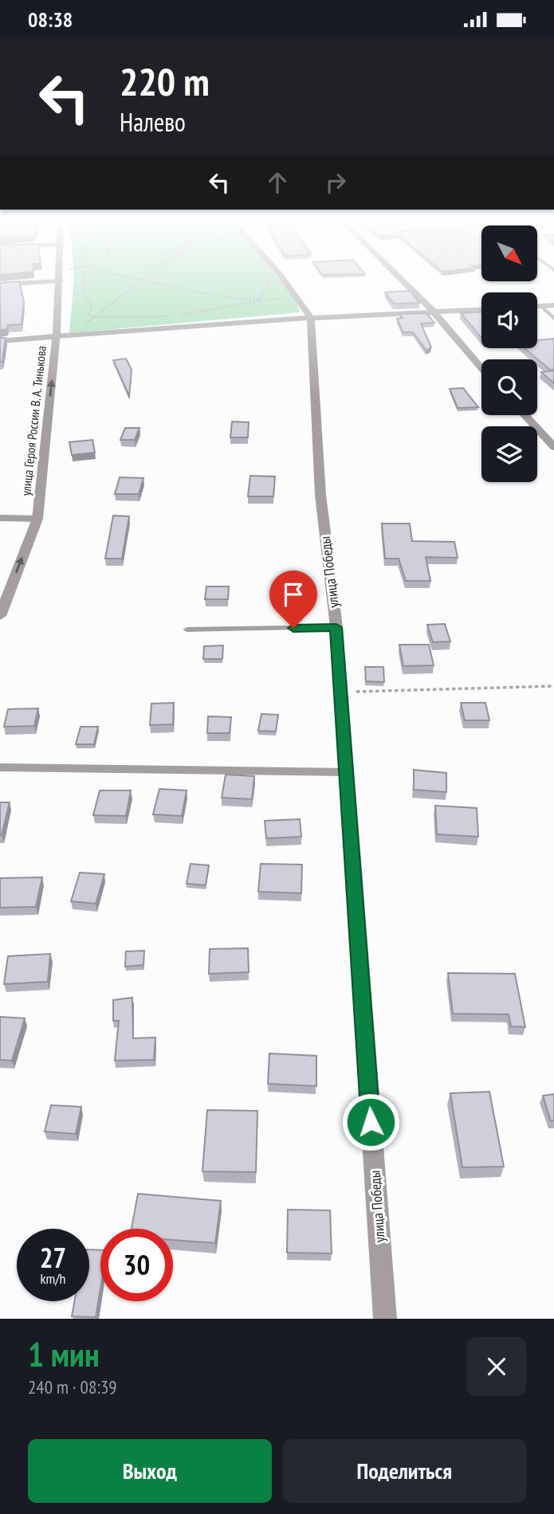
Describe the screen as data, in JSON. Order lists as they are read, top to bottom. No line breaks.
{"streets":{"street":["улица Героя России В. А. Тинькова","улица Победы"]},"one_way":["улица Героя России В. А. Тинькова"],"north":"bottom right","page":{"status":"08:38","turn":["220 m","Налево"],"speed":"27 km/h","limit":"30","heading":["1 мин","240 m · 08:39"],"buttons":["Выход","Поделиться"]}}
